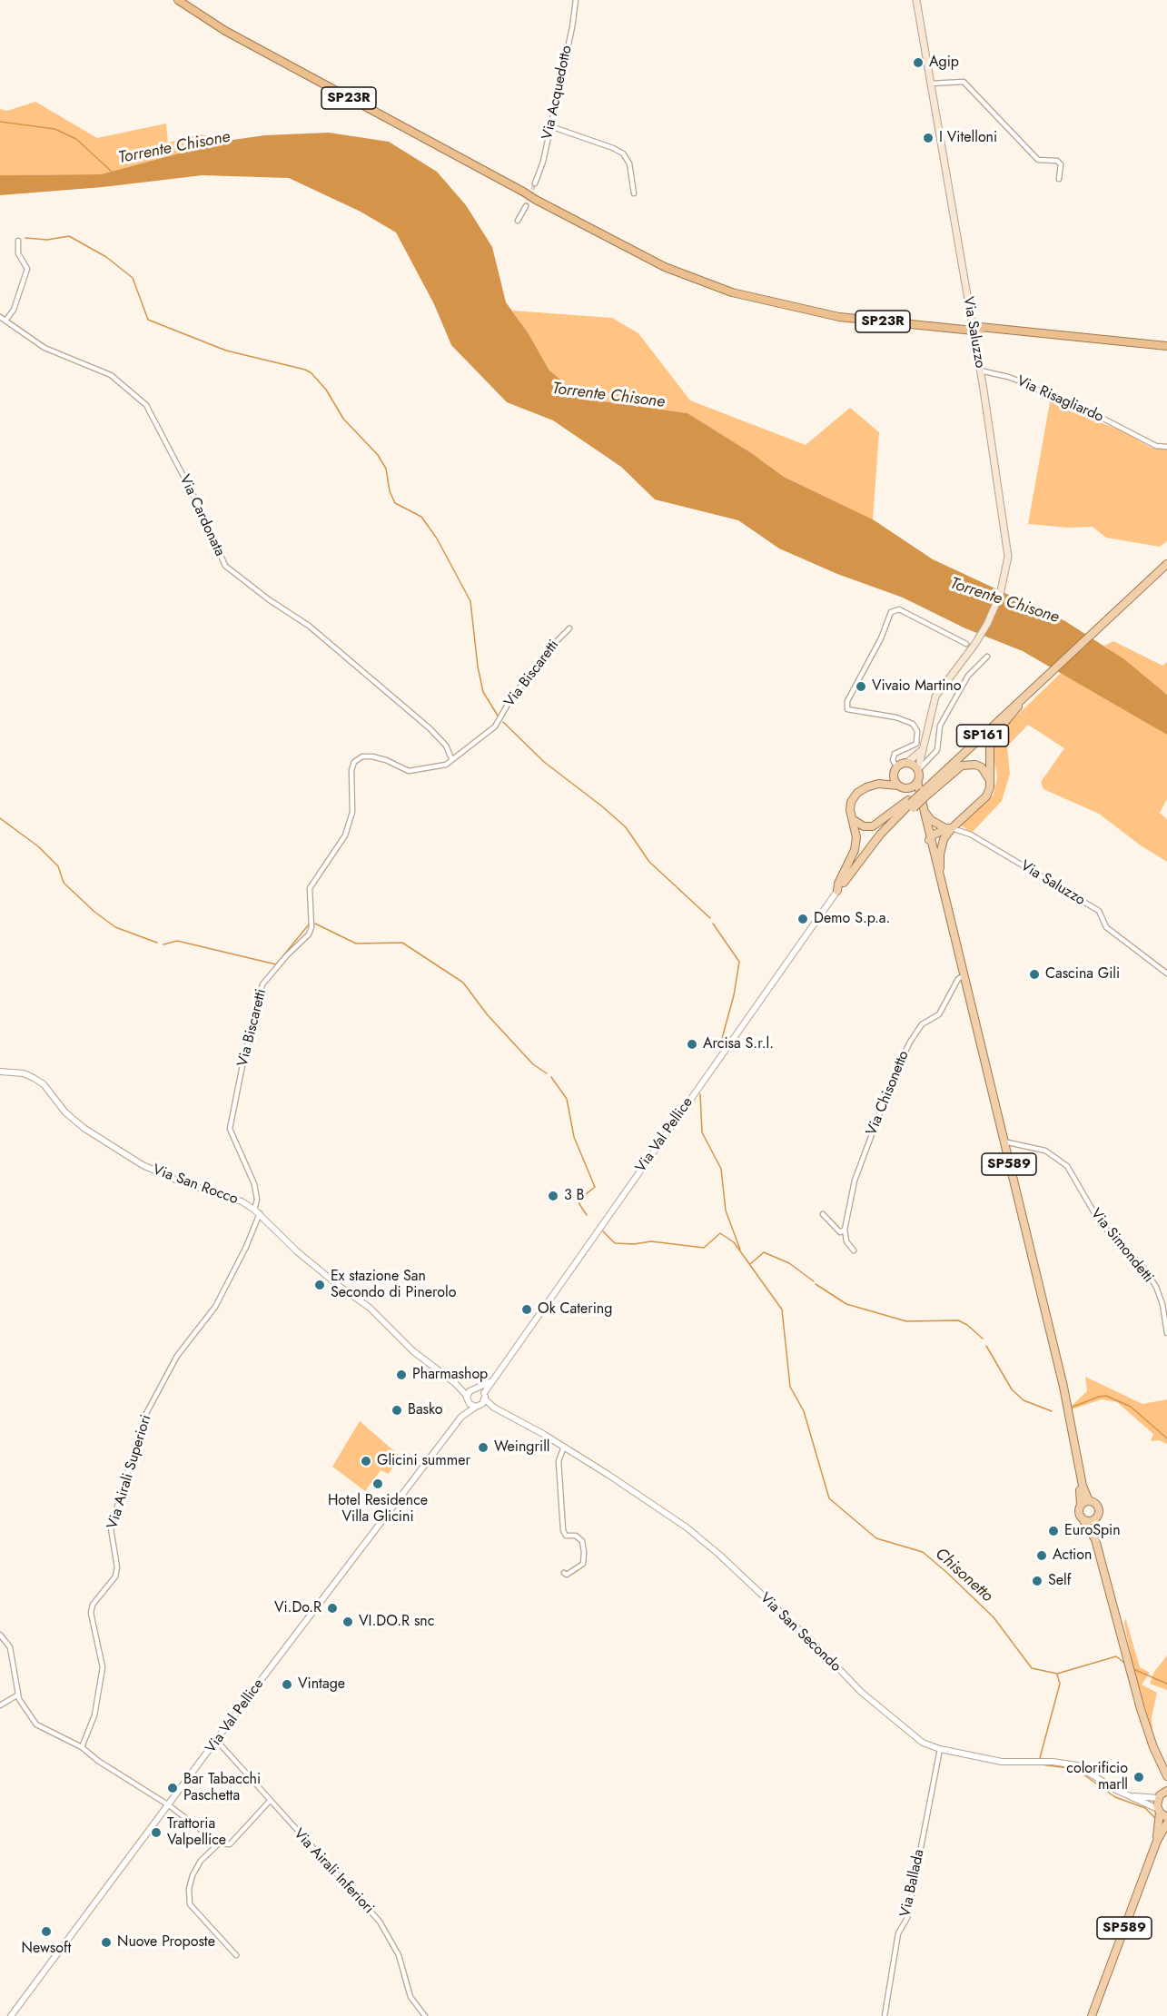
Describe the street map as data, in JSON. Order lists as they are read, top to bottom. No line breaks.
{"streets":{"highway":["SP23R"],"main road":["Via Saluzzo","SP161","SP589"],"street":["Via Acquedotto","Via Risagliardo","Via Cardonata","Via Biscaretti","Via Chisonetto","Via Val Pellice","Via San Rocco","Via Simondetti","Via Airali Superiori","Via San Secondo","Via Airali Inferiori","Via Ballada"]},"crossings":[["Via Saluzzo","Via Risagliardo"],["Via Saluzzo","SP589"],["Via Cardonata","Via Biscaretti"],["Via Biscaretti","Via San Rocco"],["Via Biscaretti","Via Airali Superiori"],["SP161","Via Val Pellice"],["SP161","SP589"],["SP161","Via San Rocco"],["Via Chisonetto","SP589"],["Via Val Pellice","Via Airali Inferiori"],["SP589","Via Simondetti"],["SP589","Via San Secondo"],["Via San Rocco","Via Airali Superiori"],["Via San Secondo","Via Ballada"]],"water":["Torrente Chisone","Chisonetto"],"places":["Agip","I Vitelloni","Vivaio Martino","Demo S.p.a.","Cascina Gili","Arcisa S.r.l.","3 B","Ex stazione San Secondo di Pinerolo","Ok Catering","Pharmashop","Basko","Weingrill","Glicini summer","Hotel Residence Villa Glicini","EuroSpin","Action","Self","Vi.Do.R","VI.DO.R snc","Vintage","colorificio marll","Bar Tabacchi Paschetta","Trattoria Valpellice","Newsoft","Nuove Proposte"]}
